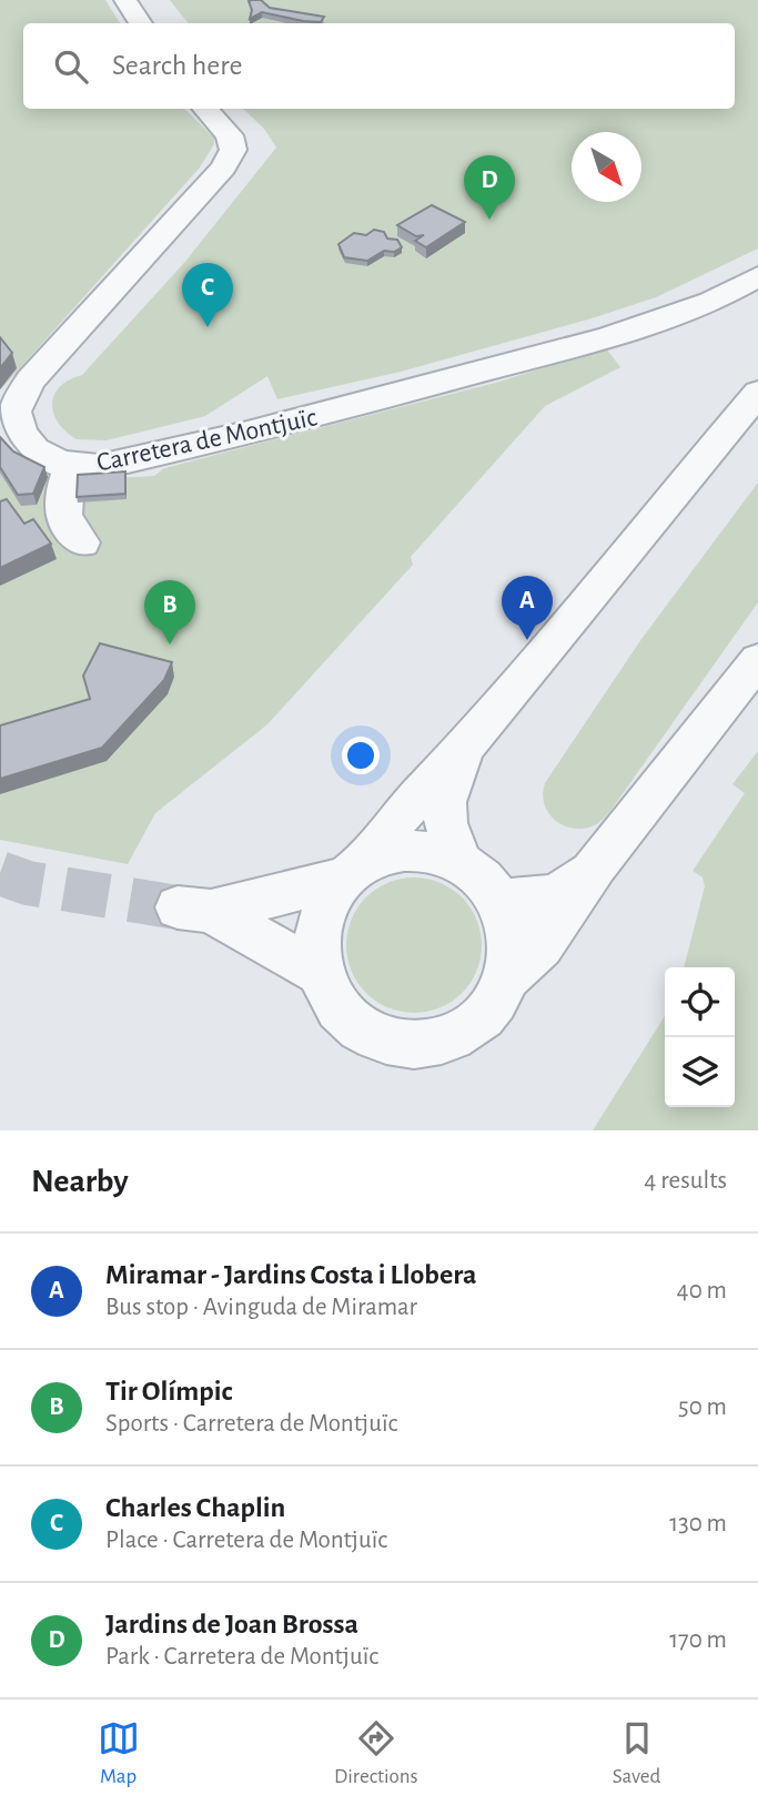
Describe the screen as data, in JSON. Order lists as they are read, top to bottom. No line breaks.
{"streets":{"street":["Carretera de Montjuïc"]},"north":"bottom right","page":{"search":"Search here","pins":["D","C","A","B"],"heading":["Nearby","4 results"],"list":[{"mark":"A","name":"Miramar - Jardins Costa i Llobera","note":"Bus stop · Avinguda de Miramar","value":"40 m"},{"mark":"B","name":"Tir Olímpic","note":"Sports · Carretera de Montjuïc","value":"50 m"},{"mark":"C","name":"Charles Chaplin","note":"Place · Carretera de Montjuïc","value":"130 m"},{"mark":"D","name":"Jardins de Joan Brossa","note":"Park · Carretera de Montjuïc","value":"170 m"}],"nav":["Map","Directions","Saved"]}}
